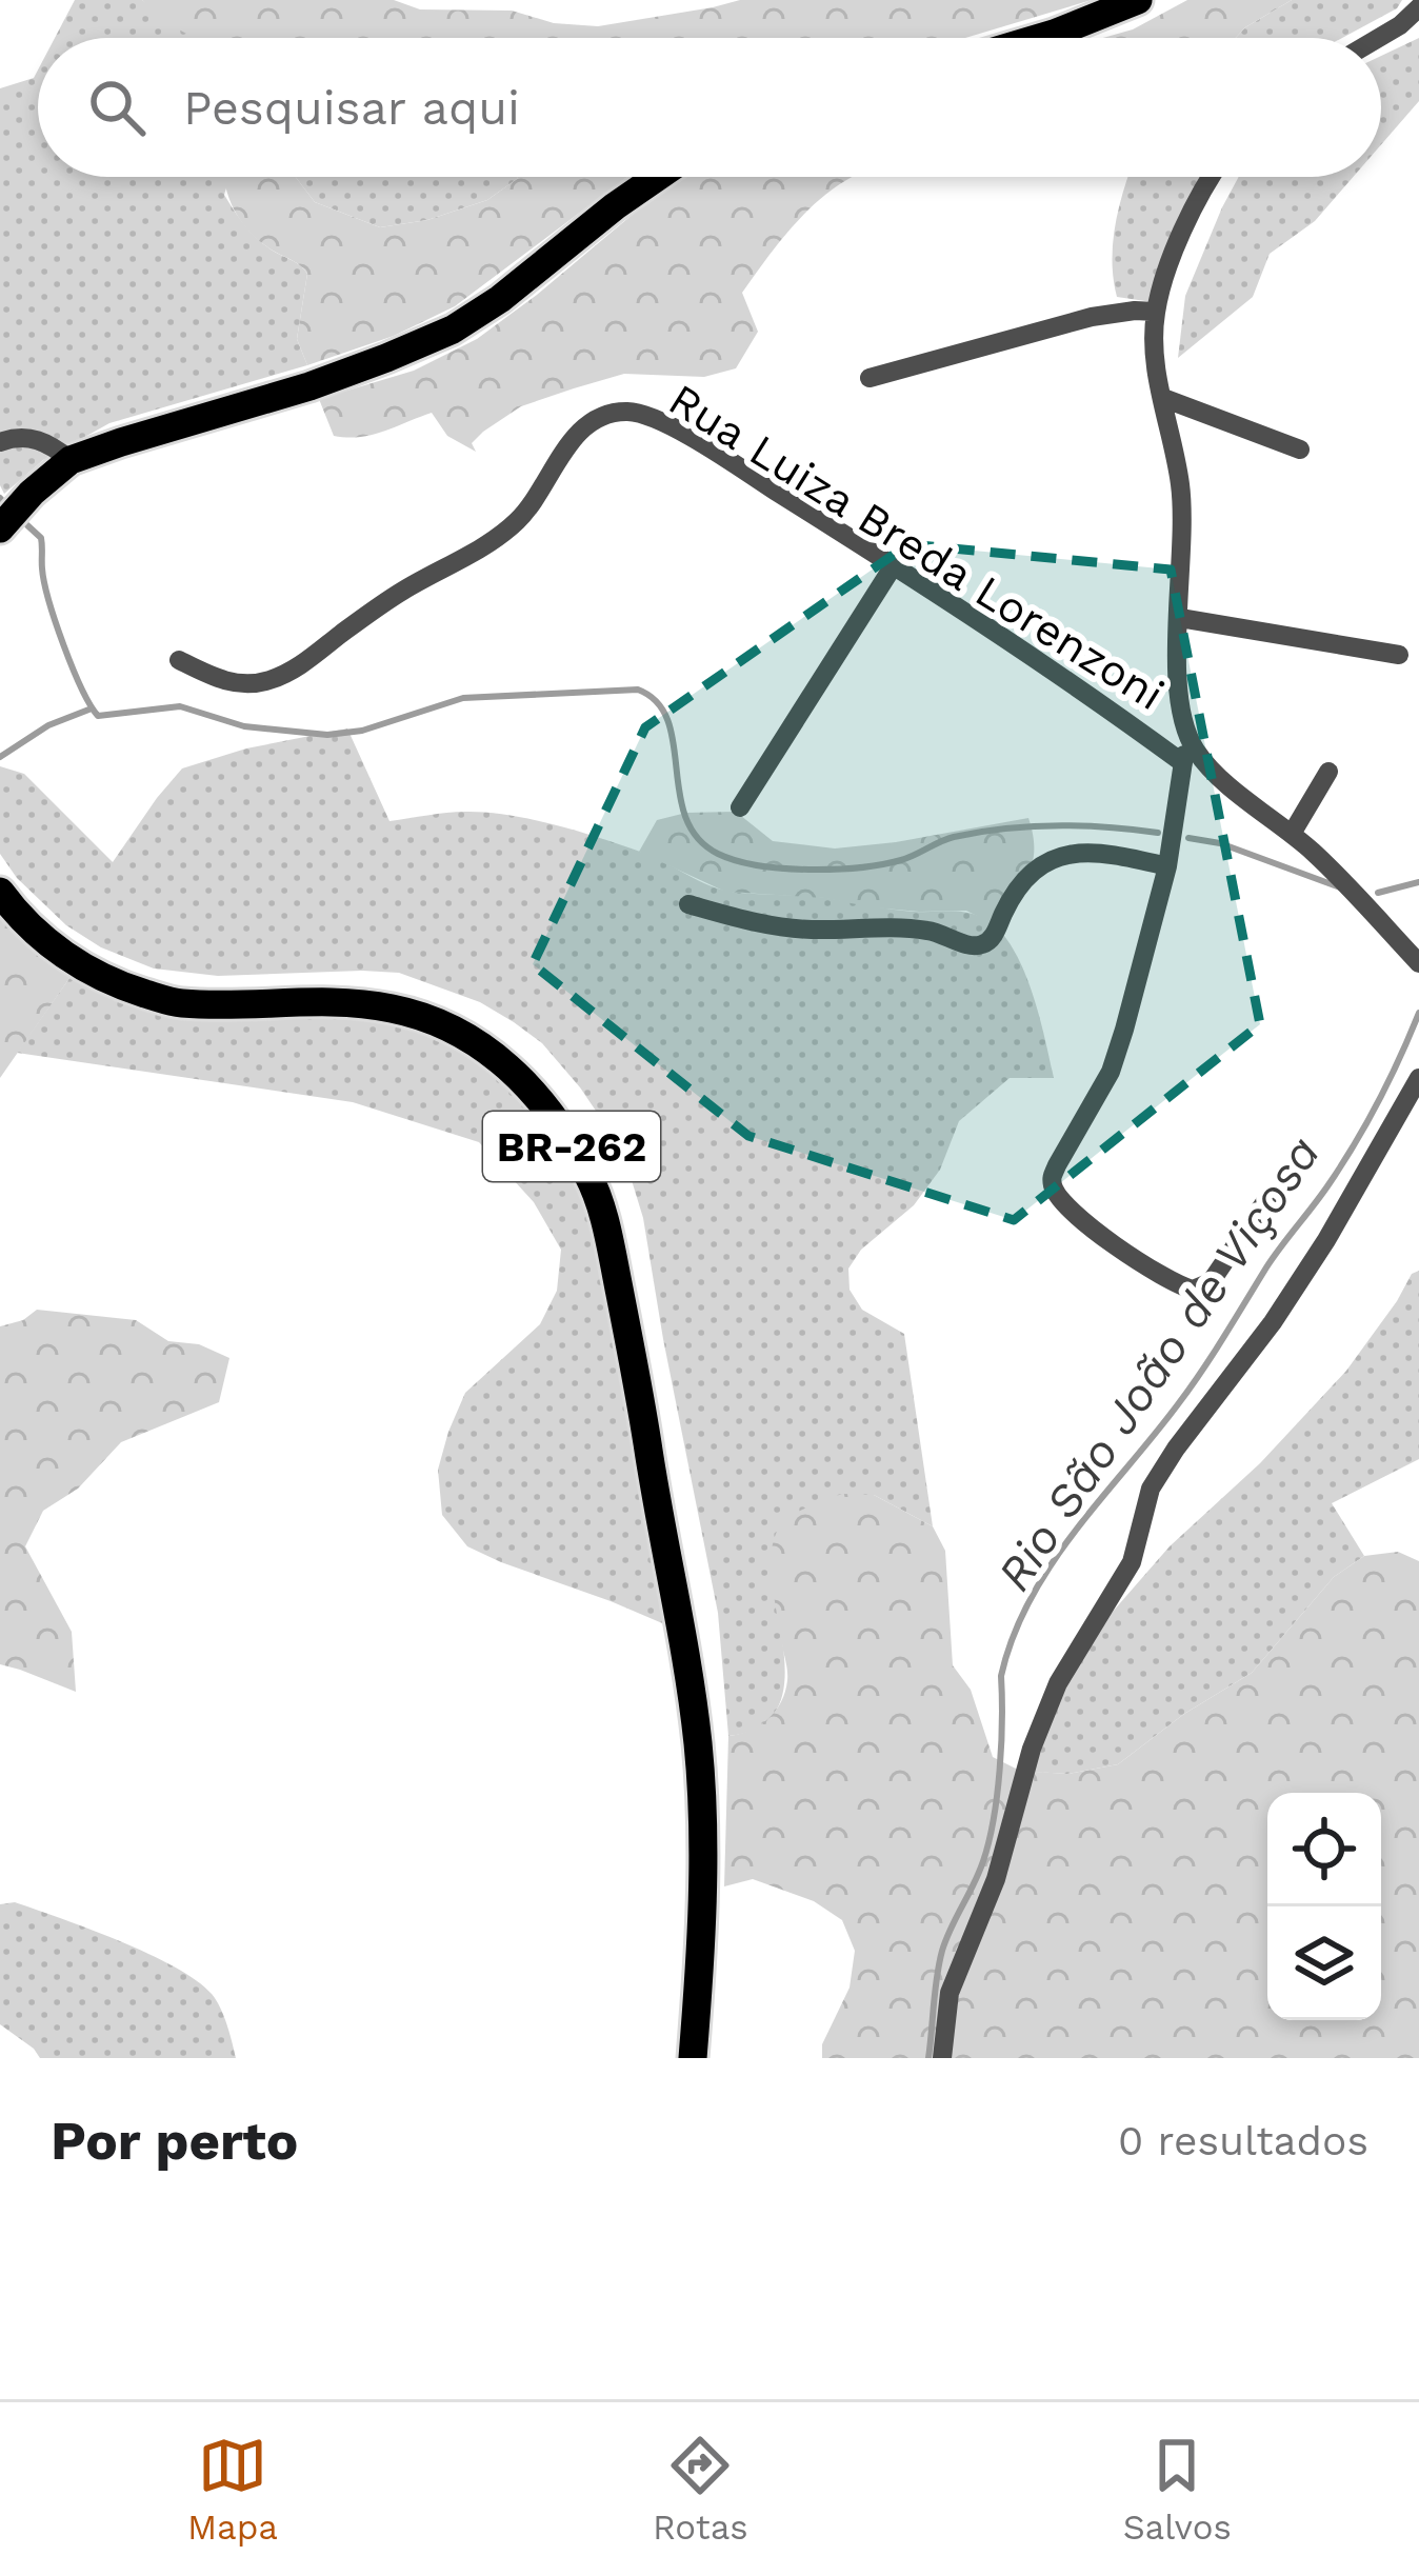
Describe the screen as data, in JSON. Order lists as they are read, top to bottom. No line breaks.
{"streets":{"highway":["BR-262"],"street":["Rua Luiza Breda Lorenzoni"]},"water":["Rio São João de Viçosa"],"page":{"search":"Pesquisar aqui","heading":["Por perto","0 resultados"],"nav":["Mapa","Rotas","Salvos"]}}
